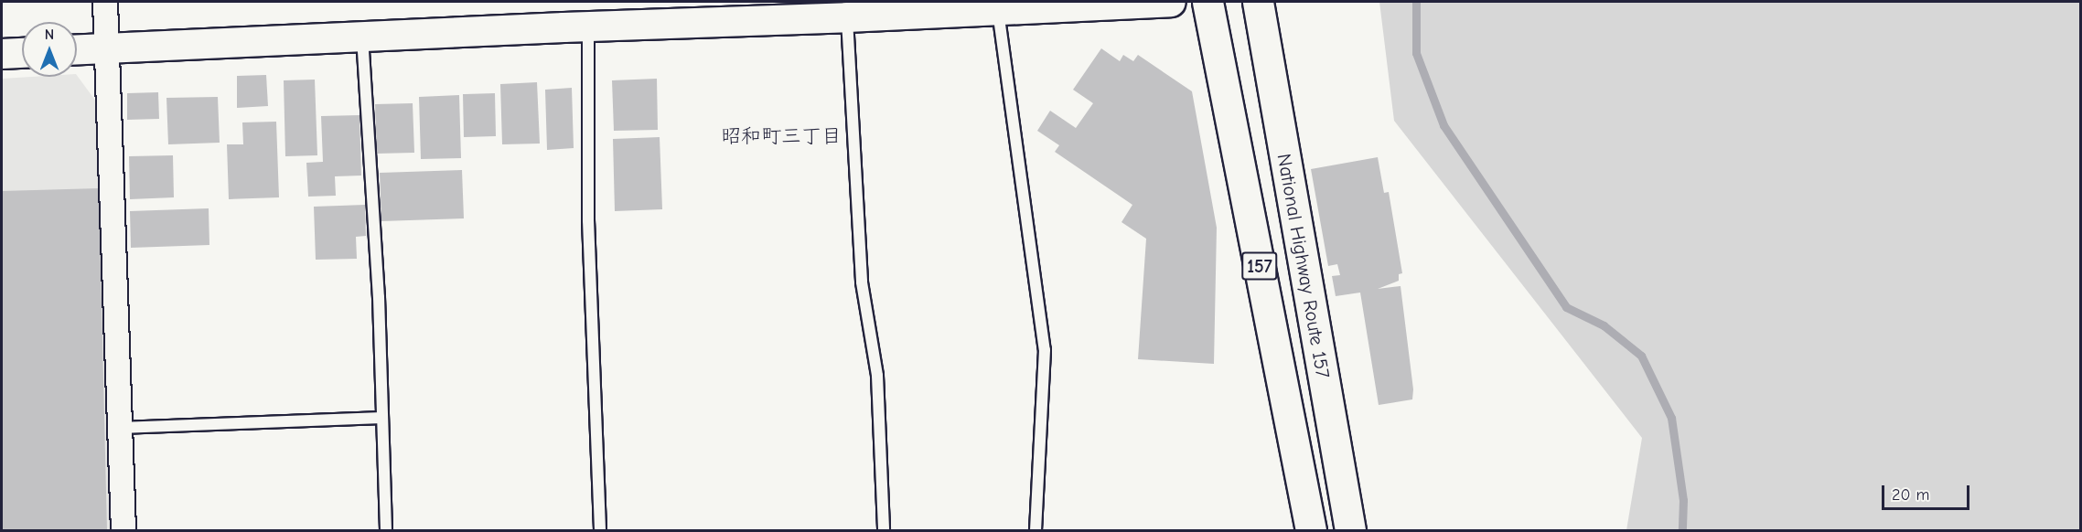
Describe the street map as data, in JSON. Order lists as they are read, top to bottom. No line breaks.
{"streets":{"highway":["157","National Highway Route 157"]},"districts":["昭和町三丁目"],"scale_bar":"20 m","north":"top"}
